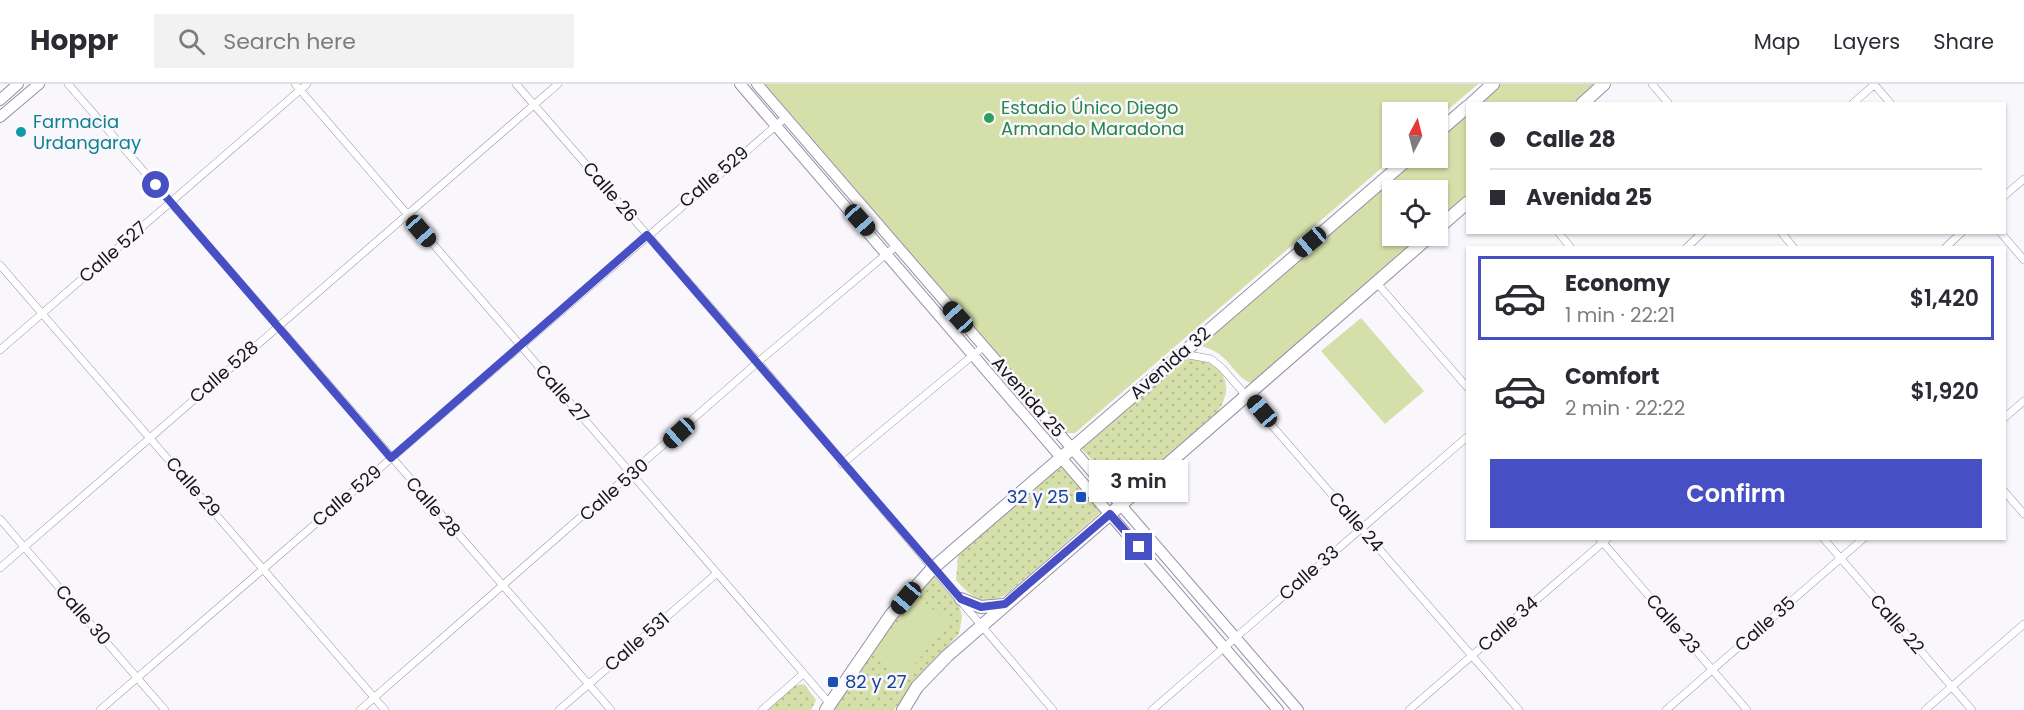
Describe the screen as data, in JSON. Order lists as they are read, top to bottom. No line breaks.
{"streets":{"highway":["Avenida 32"],"main road":["Avenida 25"],"street":["Calle 529","Calle 26","Calle 527","Calle 528","Calle 27","Calle 29","Calle 530","Calle 28","Calle 24","Calle 33","Calle 30","Calle 34","Calle 23","Calle 35","Calle 22","Calle 531"]},"crossings":[["Calle 529","Calle 26"],["Calle 529","Calle 27"],["Calle 529","Avenida 25"],["Calle 529","Calle 29"],["Calle 529","Calle 28"],["Calle 529","Calle 30"],["Calle 26","Avenida 32"],["Calle 26","Calle 528"],["Calle 26","Calle 530"],["Calle 527","Calle 27"],["Calle 527","Calle 29"],["Calle 527","Calle 28"],["Avenida 32","Calle 27"],["Avenida 32","Avenida 25"],["Avenida 32","Calle 24"],["Calle 528","Calle 27"],["Calle 528","Calle 29"],["Calle 528","Calle 28"],["Calle 528","Calle 30"],["Calle 27","Calle 530"],["Calle 27","Calle 531"],["Avenida 25","Calle 530"],["Avenida 25","Calle 33"],["Calle 29","Calle 530"],["Calle 530","Calle 28"],["Calle 28","Calle 531"],["Calle 24","Calle 33"],["Calle 24","Calle 34"],["Calle 34","Calle 23"],["Calle 23","Calle 35"],["Calle 35","Calle 22"]],"places":{"other":["Estadio Único Diego Armando Maradona","Farmacia Urdangaray"],"transit":["32 y 25","82 y 27"]},"north":"top","page":{"header":"Hoppr","search":"Search here","nav":["Map","Layers","Share"],"banner":["Calle 28","Avenida 25"],"list":[{"name":"Economy","note":"1 min · 22:21","value":"$1,420"},{"name":"Comfort","note":"2 min · 22:22","value":"$1,920"}],"buttons":"Confirm","bubble":"3 min"}}
